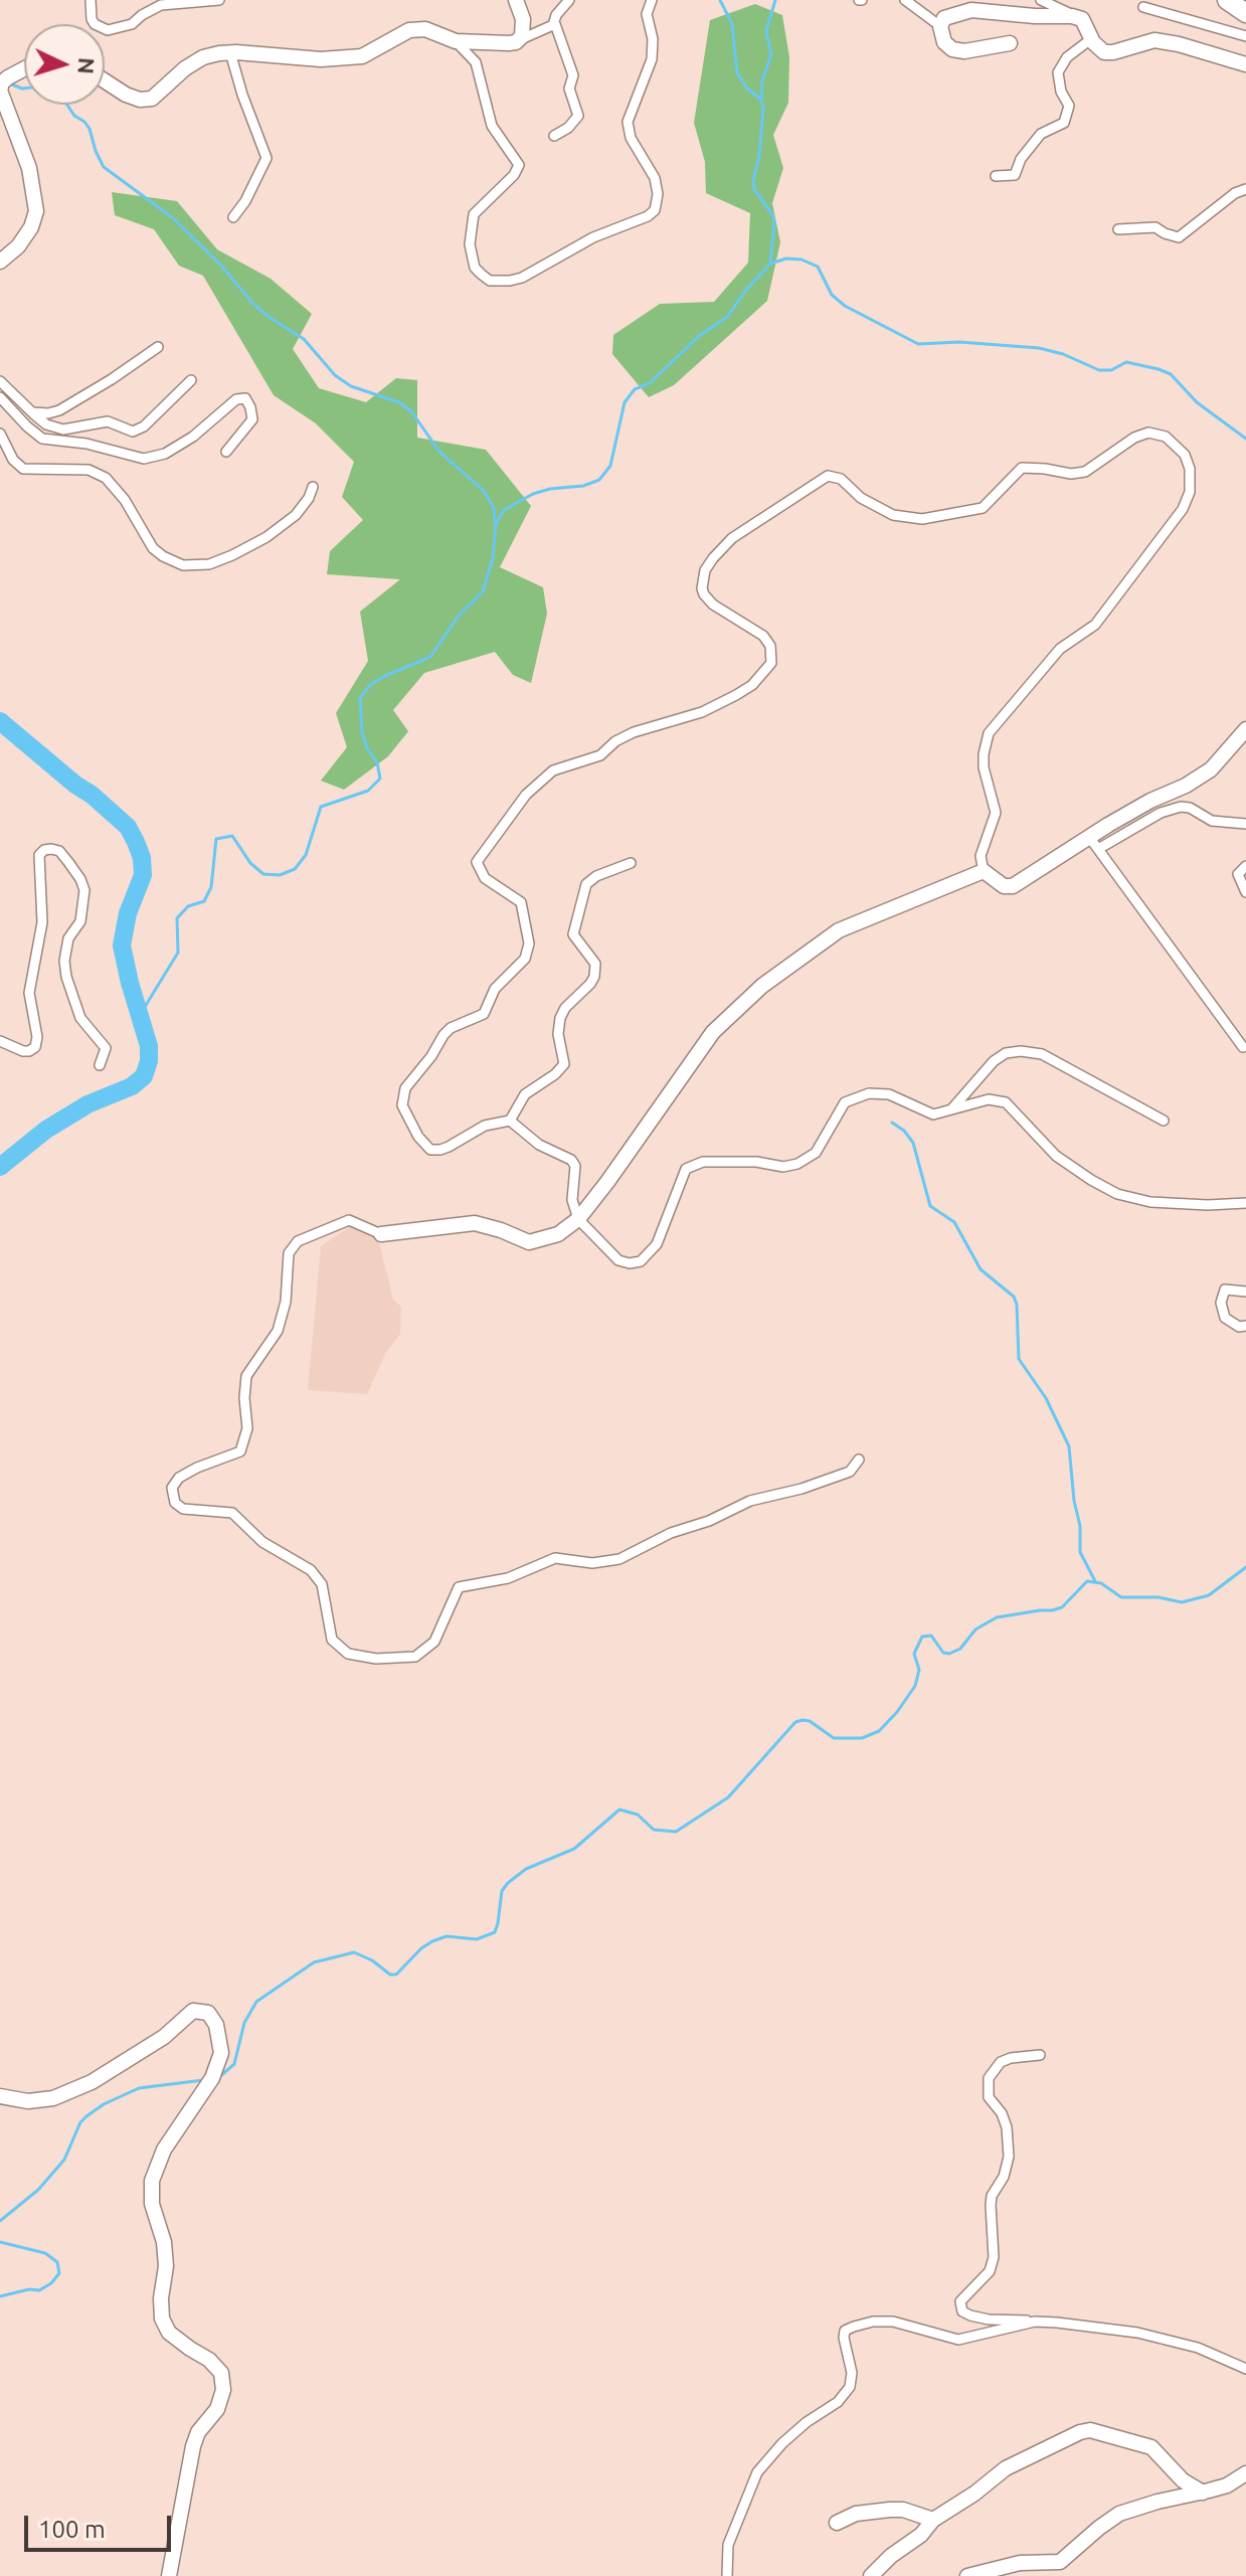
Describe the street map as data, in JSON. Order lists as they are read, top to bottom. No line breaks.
{"scale_bar":"100 m","north":"right"}
